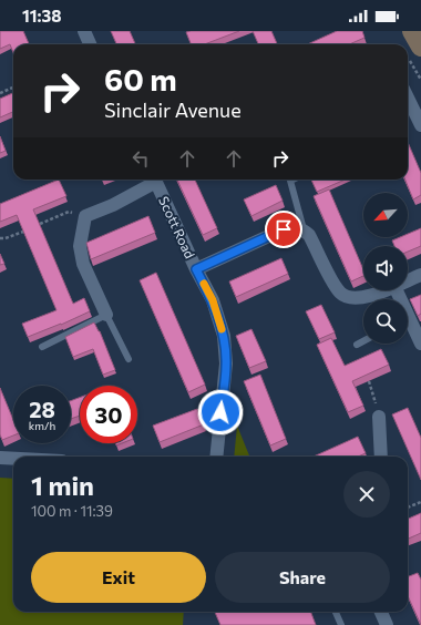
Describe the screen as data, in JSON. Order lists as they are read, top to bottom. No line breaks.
{"streets":{"street":["Scott Road"]},"north":"bottom left","page":{"status":"11:38","turn":["60 m","Sinclair Avenue"],"speed":"28 km/h","limit":"30","heading":["1 min","100 m · 11:39"],"buttons":["Exit","Share"]}}
